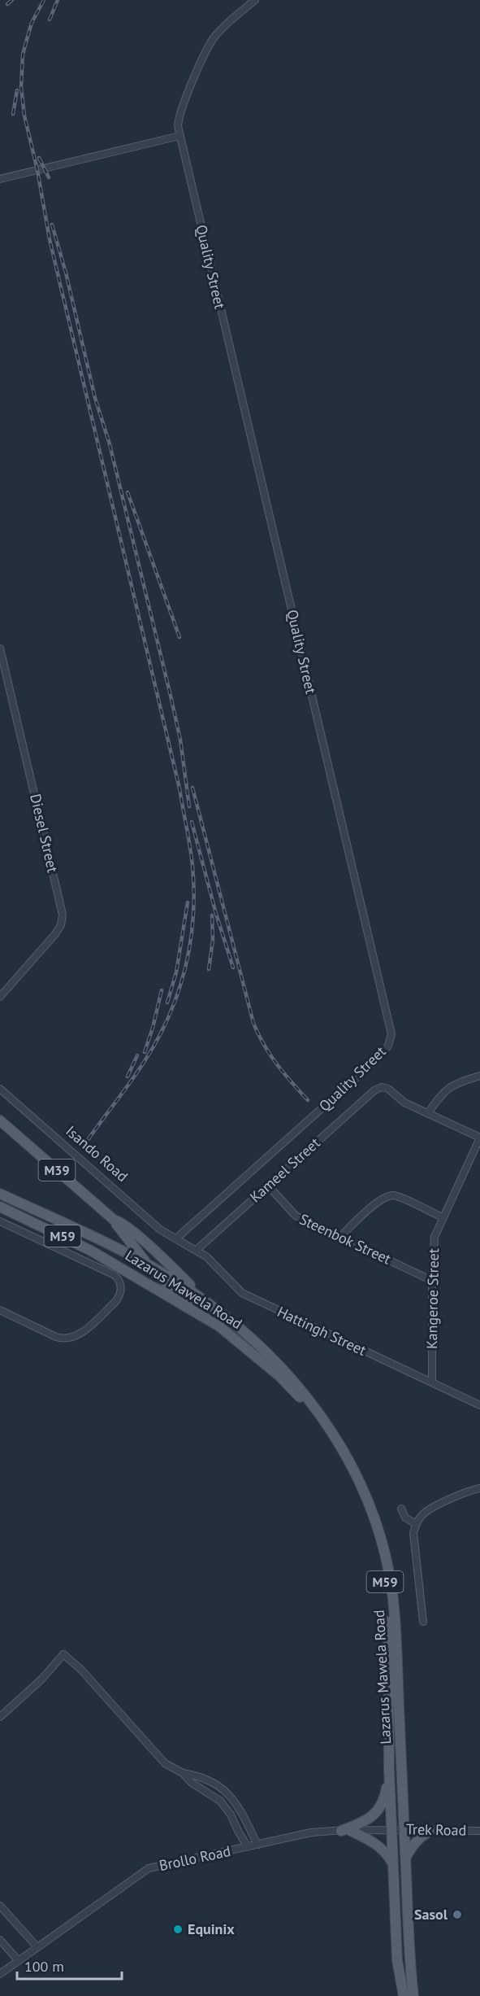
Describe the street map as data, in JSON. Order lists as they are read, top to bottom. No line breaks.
{"streets":{"main road":["M39","M59","Lazarus Mawela Road"],"street":["Quality Street","Diesel Street","Isando Road","Kameel Street","Steenbok Street","Kangeroe Street","Hattingh Street","Trek Road","Brollo Road"]},"crossings":[["Quality Street","Isando Road"],["Quality Street","Hattingh Street"],["Isando Road","Hattingh Street"],["M39","Lazarus Mawela Road"],["Kameel Street","Steenbok Street"],["Kameel Street","Hattingh Street"],["M59","Lazarus Mawela Road"],["M59","Trek Road"],["M59","Brollo Road"],["Steenbok Street","Kangeroe Street"],["Lazarus Mawela Road","Trek Road"],["Lazarus Mawela Road","Brollo Road"],["Kangeroe Street","Hattingh Street"],["Trek Road","Brollo Road"]],"places":["Sasol","Equinix"],"scale_bar":"100 m"}
